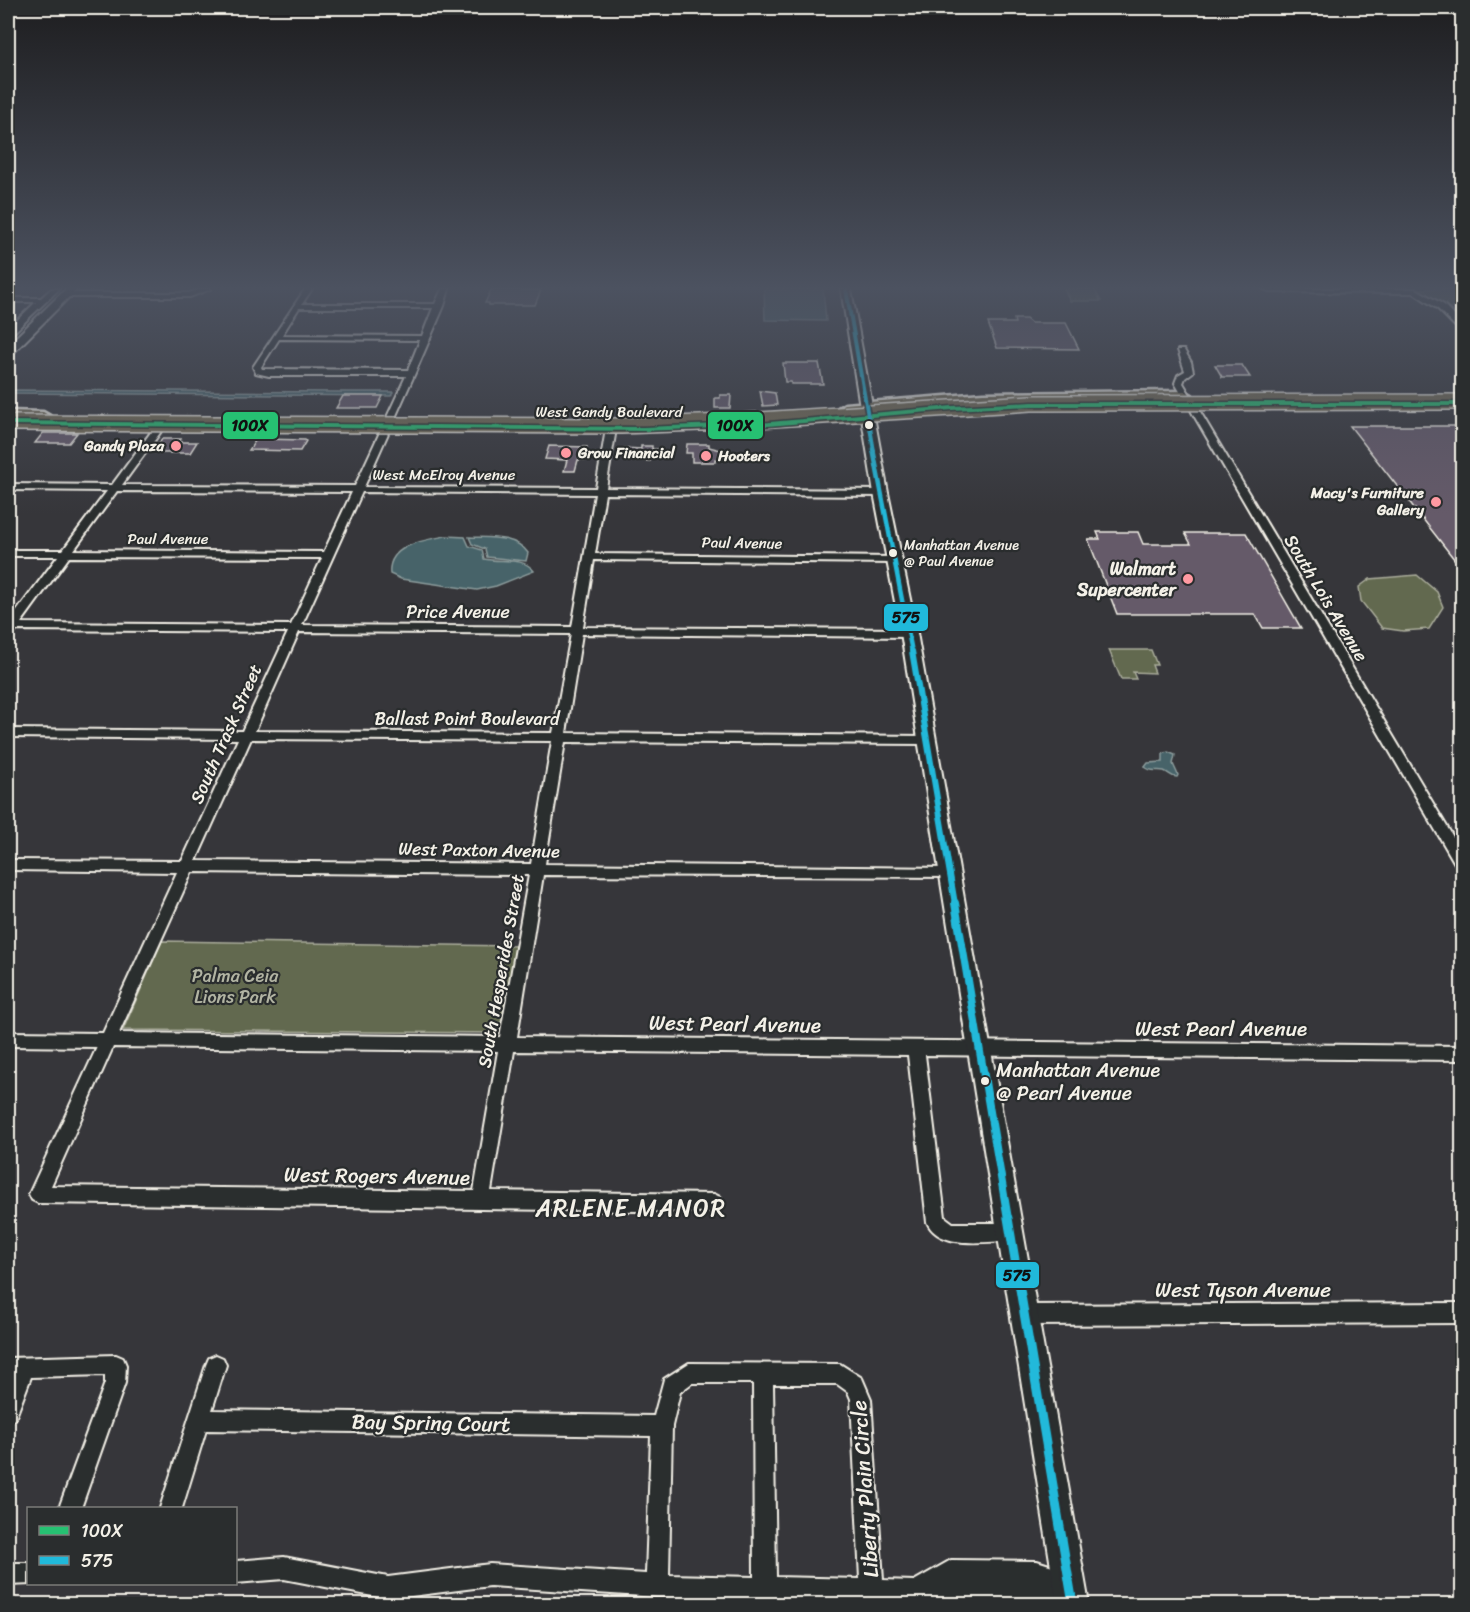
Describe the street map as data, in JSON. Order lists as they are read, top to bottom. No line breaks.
{"streets":{"main road":["West Gandy Boulevard"],"street":["West McElroy Avenue","Paul Avenue","South Lois Avenue","Price Avenue","Ballast Point Boulevard","South Trask Street","West Paxton Avenue","South Hesperides Street","West Pearl Avenue","West Rogers Avenue","West Tyson Avenue","Bay Spring Court","Liberty Plain Circle"]},"crossings":[["West Gandy Boulevard","South Lois Avenue"],["West Gandy Boulevard","South Trask Street"],["West Gandy Boulevard","South Hesperides Street"],["West McElroy Avenue","South Trask Street"],["West McElroy Avenue","South Hesperides Street"],["Paul Avenue","South Trask Street"],["Paul Avenue","South Hesperides Street"],["Price Avenue","South Trask Street"],["Price Avenue","South Hesperides Street"],["Ballast Point Boulevard","South Trask Street"],["Ballast Point Boulevard","South Hesperides Street"],["South Trask Street","West Paxton Avenue"],["South Trask Street","West Pearl Avenue"],["South Trask Street","West Rogers Avenue"],["West Paxton Avenue","South Hesperides Street"],["South Hesperides Street","West Pearl Avenue"],["South Hesperides Street","West Rogers Avenue"],["Bay Spring Court","Liberty Plain Circle"]],"districts":["ARLENE MANOR"],"parks":["Palma Ceia Lions Park"],"places":["Gandy Plaza","Grow Financial","Hooters","Macy's Furniture Gallery","Manhattan Avenue @ Paul Avenue","Walmart Supercenter","Manhattan Avenue @ Pearl Avenue"],"lines":["transit line 575","transit line 100X"],"legend":["100X","575"]}
